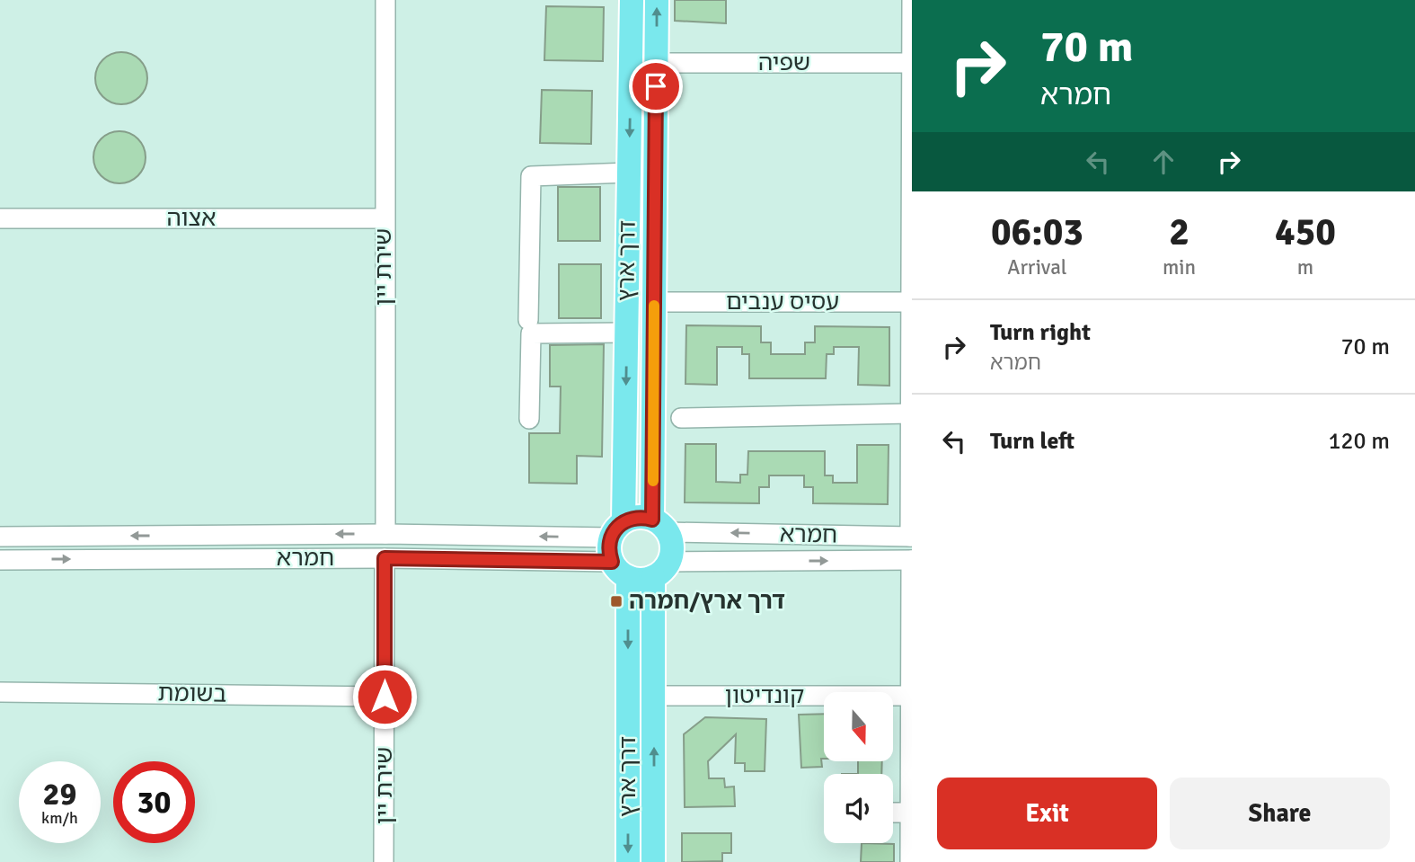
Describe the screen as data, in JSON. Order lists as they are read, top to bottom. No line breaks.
{"streets":{"main road":["דרך ארץ"],"street":["שפיה","אצוה","שירת יין","עסיס ענבים","חמרא","בשומת","קונדיטון"]},"crossings":[["שפיה","דרך ארץ"],["אצוה","שירת יין"],["דרך ארץ","עסיס ענבים"],["דרך ארץ","חמרא"],["דרך ארץ","קונדיטון"],["שירת יין","חמרא"],["שירת יין","בשומת"]],"places":{"transit":["דרך ארץ/חמרה"]},"north":"bottom","page":{"turn":["70 m","חמרא"],"eta":["06:03","Arrival","2","min","450","m"],"list":[{"name":"Turn right","note":"חמרא","value":"70 m"},{"name":"Turn left","value":"120 m"}],"speed":"29 km/h","limit":"30","buttons":["Exit","Share"]}}
